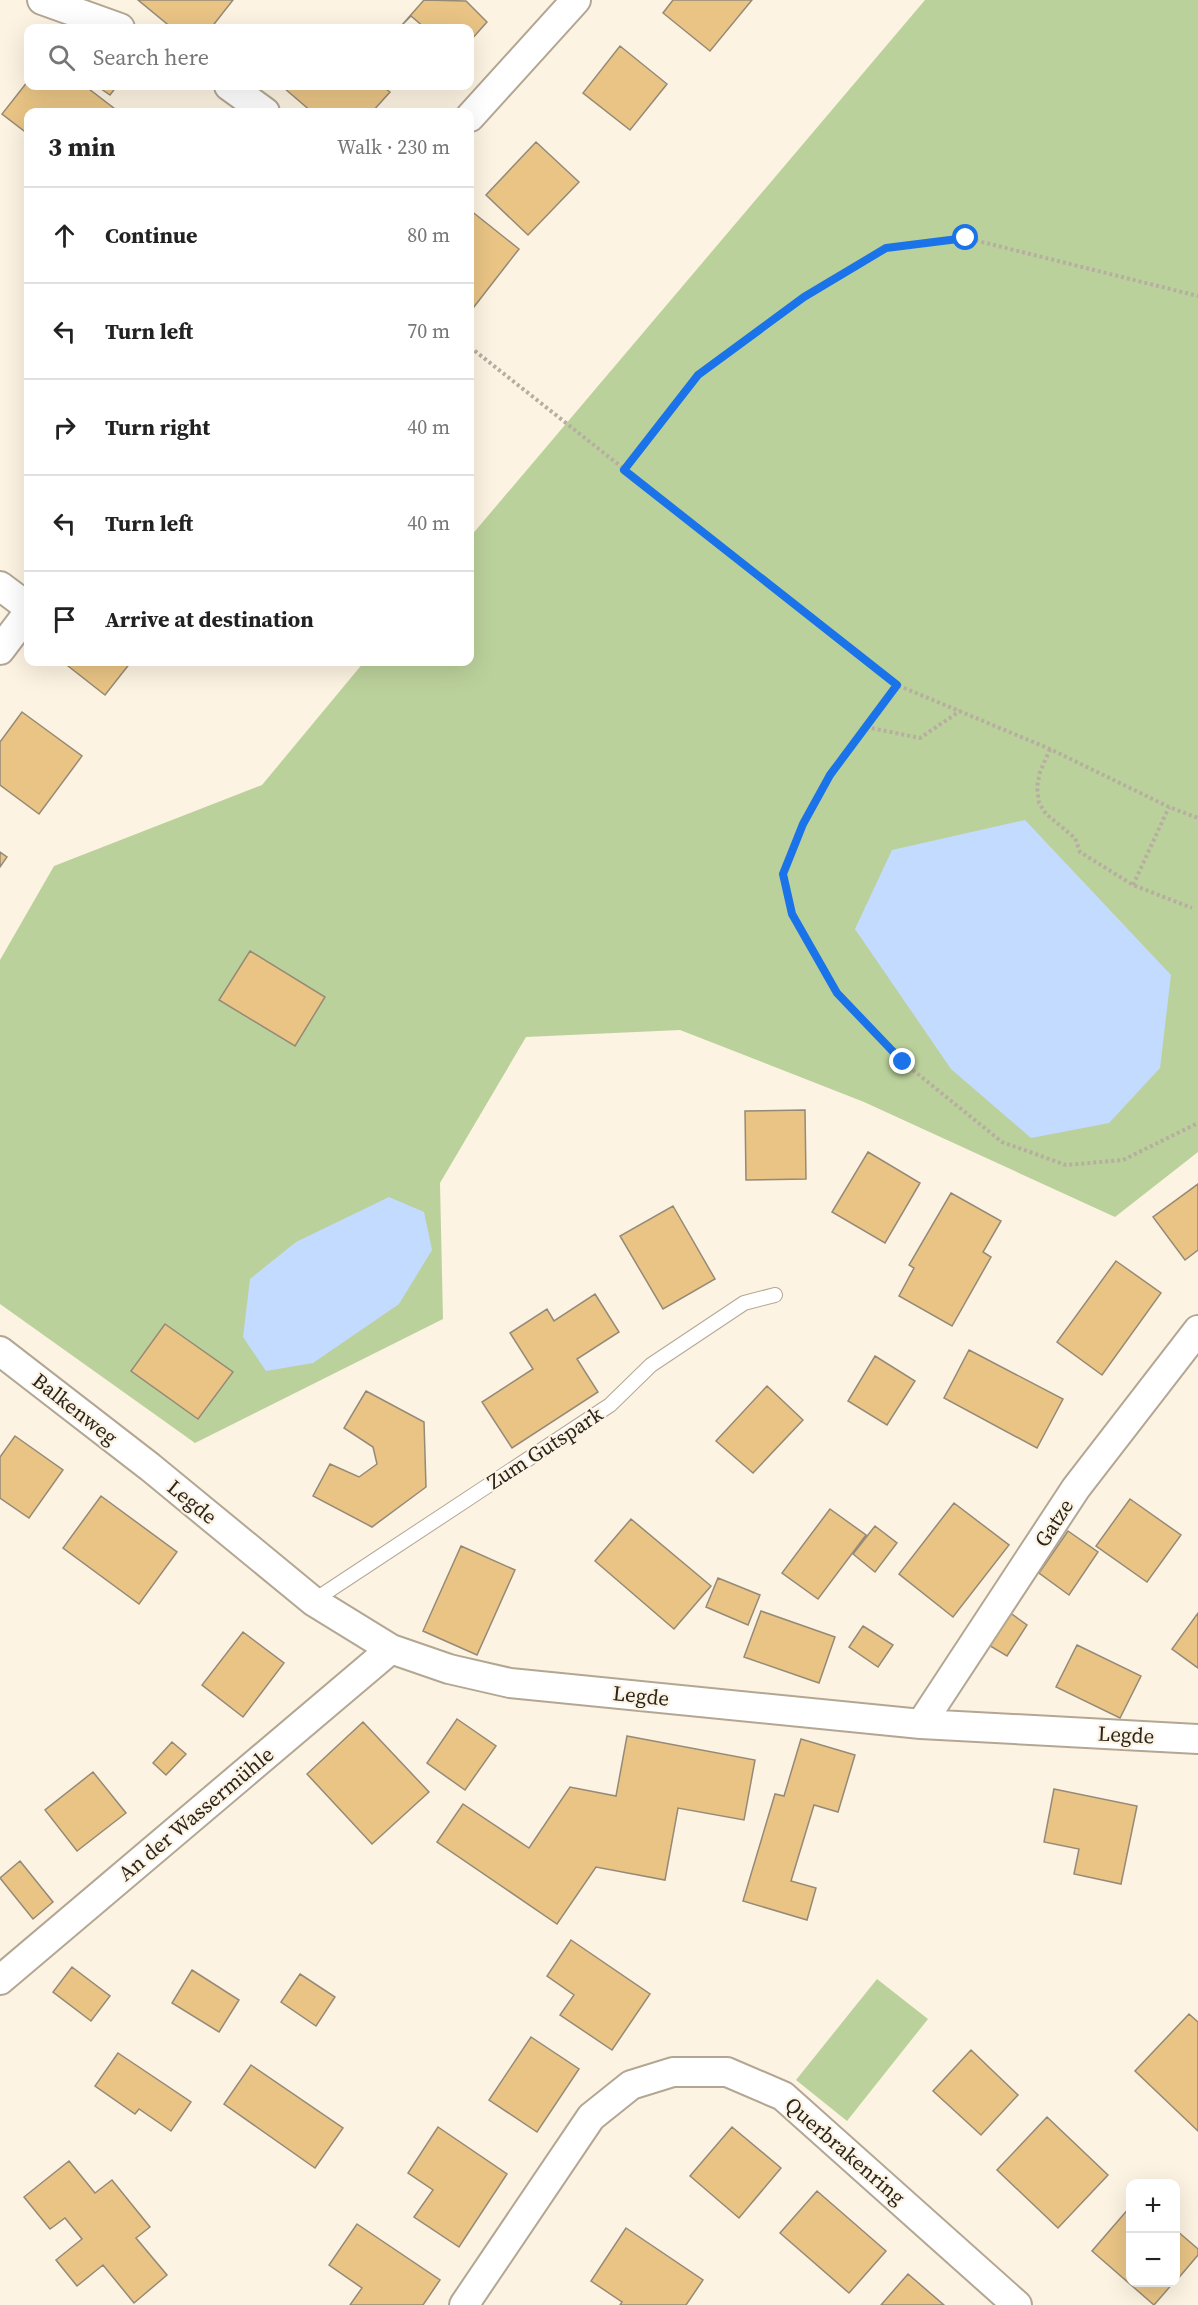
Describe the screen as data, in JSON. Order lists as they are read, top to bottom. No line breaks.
{"streets":{"street":["Balkenweg","Legde","Gatze","An der Wassermühle","Querbrakenring"],"lane":["Zum Gutspark"]},"crossings":[["Balkenweg","Legde"],["Zum Gutspark","Legde"],["Legde","Gatze"],["Legde","An der Wassermühle"]],"page":{"search":"Search here","heading":["3 min","Walk · 230 m"],"list":[["Continue","80 m"],["Turn left","70 m"],["Turn right","40 m"],["Turn left","40 m"],"Arrive at destination"],"map_buttons":["+","−"]}}
